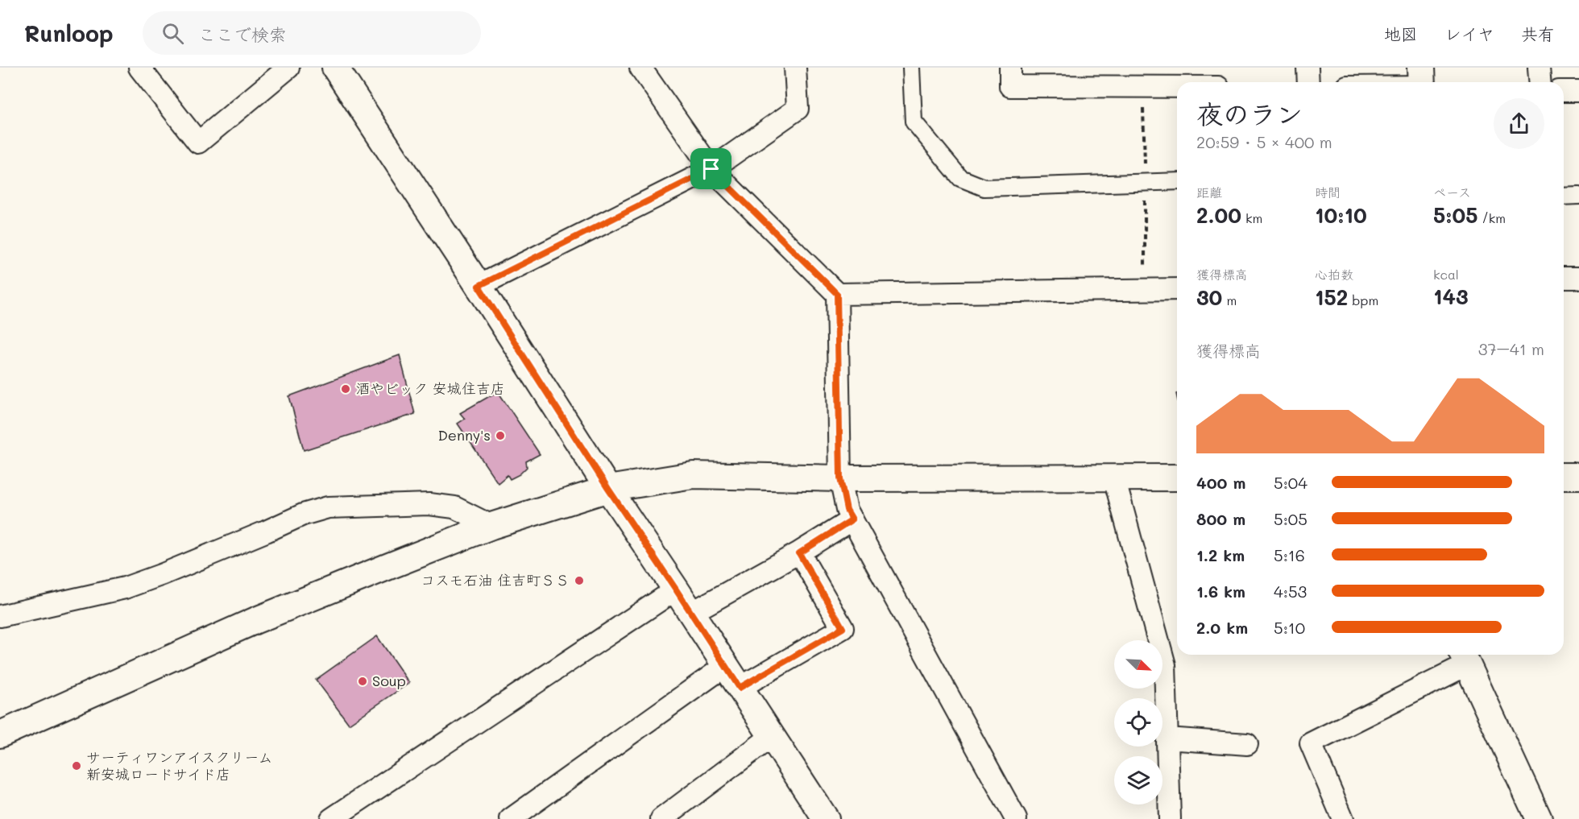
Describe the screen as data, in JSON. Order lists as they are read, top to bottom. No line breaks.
{"places":["酒やビック 安城住吉店","Denny's","コスモ石油 住吉町ＳＳ","Soup","サーティワンアイスクリーム 新安城ロードサイド店"],"north":"bottom right","page":{"header":"Runloop","search":"ここで検索","nav":["地図","レイヤ","共有"],"heading":["夜のラン","20:59 · 5 × 400 m"],"stats":[["距離","2.00 km"],["時間","10:10"],["ペース","5:05 /km"],["獲得標高","30 m"],["心拍数","152 bpm"],["kcal","143"]],"chart":["獲得標高","37–41 m"],"list":[{"name":"400 m","note":"5:04"},{"name":"800 m","note":"5:05"},{"name":"1.2 km","note":"5:16"},{"name":"1.6 km","note":"4:53"},{"name":"2.0 km","note":"5:10"}]}}
